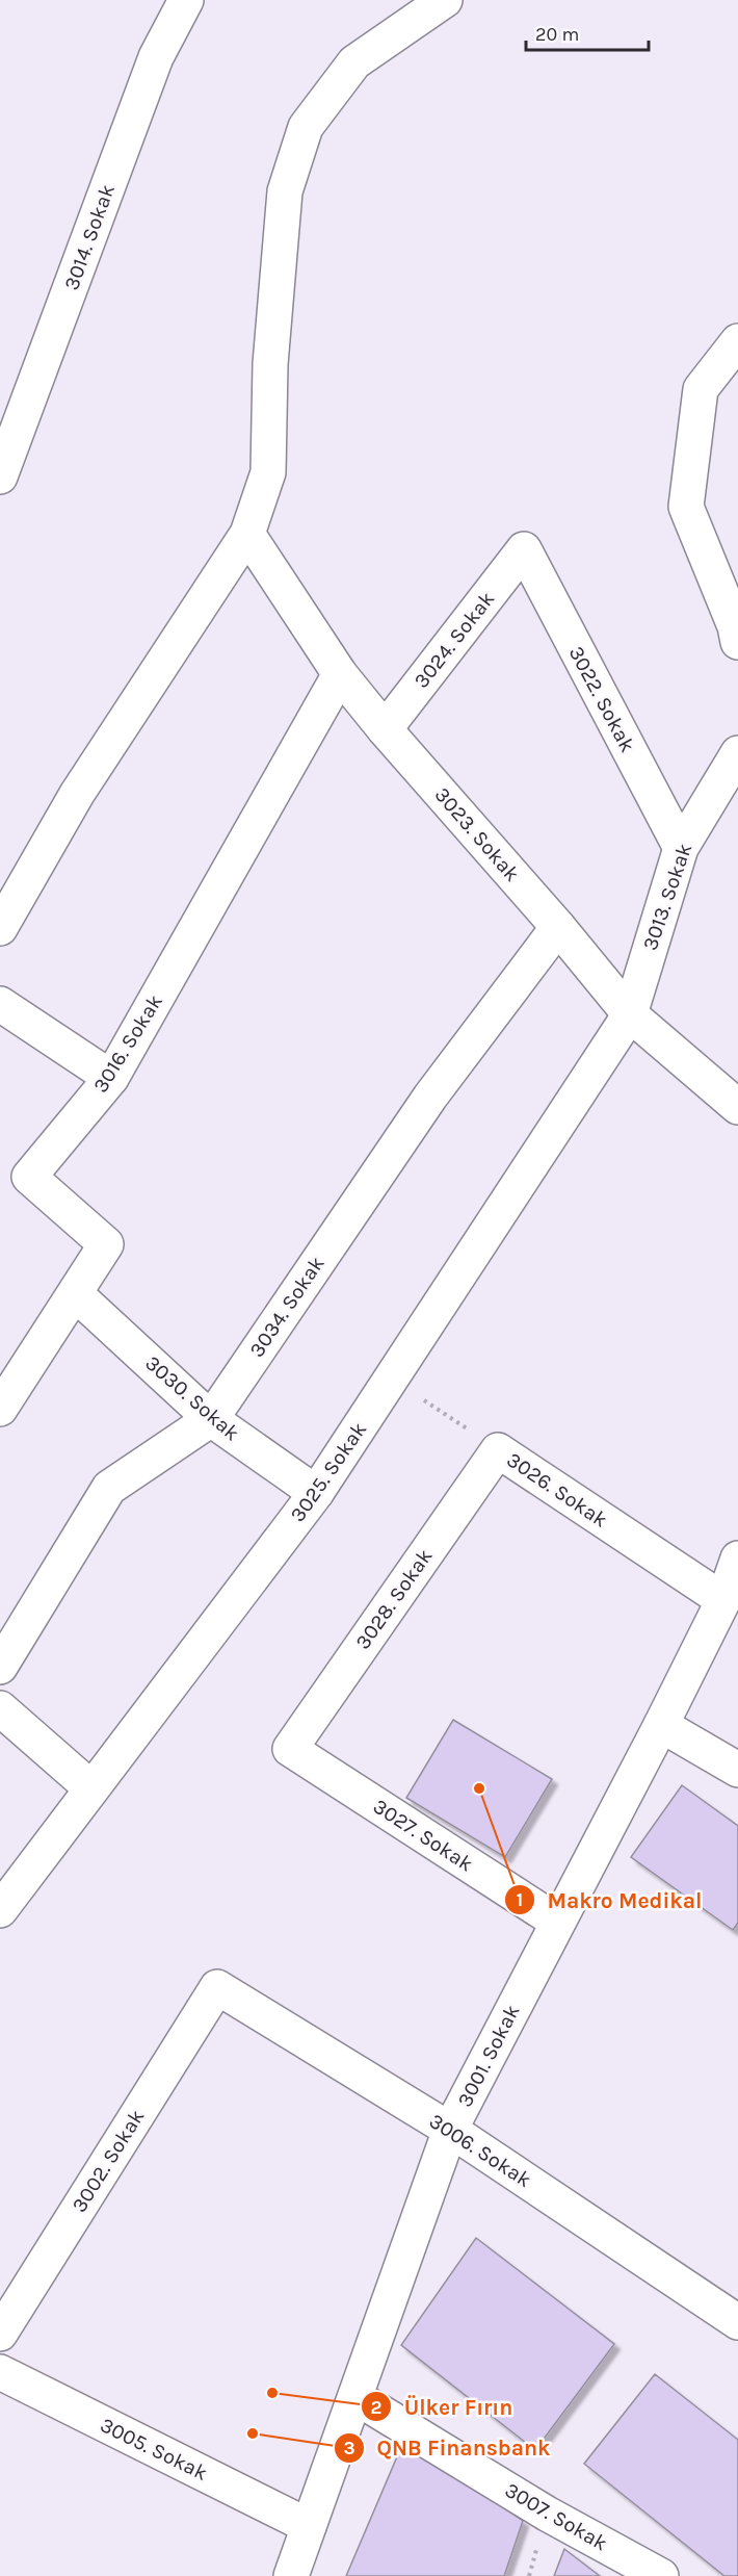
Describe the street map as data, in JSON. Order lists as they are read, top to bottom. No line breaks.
{"streets":{"street":["3014. Sokak","3024. Sokak","3022. Sokak","3023. Sokak","3013. Sokak","3016. Sokak","3034. Sokak","3030. Sokak","3025. Sokak","3026. Sokak","3028. Sokak","3027. Sokak","3001. Sokak","3006. Sokak","3002. Sokak","3005. Sokak","3007. Sokak"]},"crossings":[["3024. Sokak","3022. Sokak"],["3024. Sokak","3023. Sokak"],["3022. Sokak","3013. Sokak"],["3023. Sokak","3013. Sokak"],["3023. Sokak","3016. Sokak"],["3023. Sokak","3034. Sokak"],["3023. Sokak","3025. Sokak"],["3013. Sokak","3025. Sokak"],["3016. Sokak","3030. Sokak"],["3034. Sokak","3030. Sokak"],["3030. Sokak","3025. Sokak"],["3025. Sokak","3026. Sokak"],["3026. Sokak","3028. Sokak"],["3026. Sokak","3001. Sokak"],["3028. Sokak","3027. Sokak"],["3027. Sokak","3001. Sokak"],["3001. Sokak","3006. Sokak"],["3001. Sokak","3005. Sokak"],["3001. Sokak","3007. Sokak"],["3006. Sokak","3002. Sokak"]],"places":["Makro Medikal","Ülker Fırın","QNB Finansbank"],"scale_bar":"20 m"}
